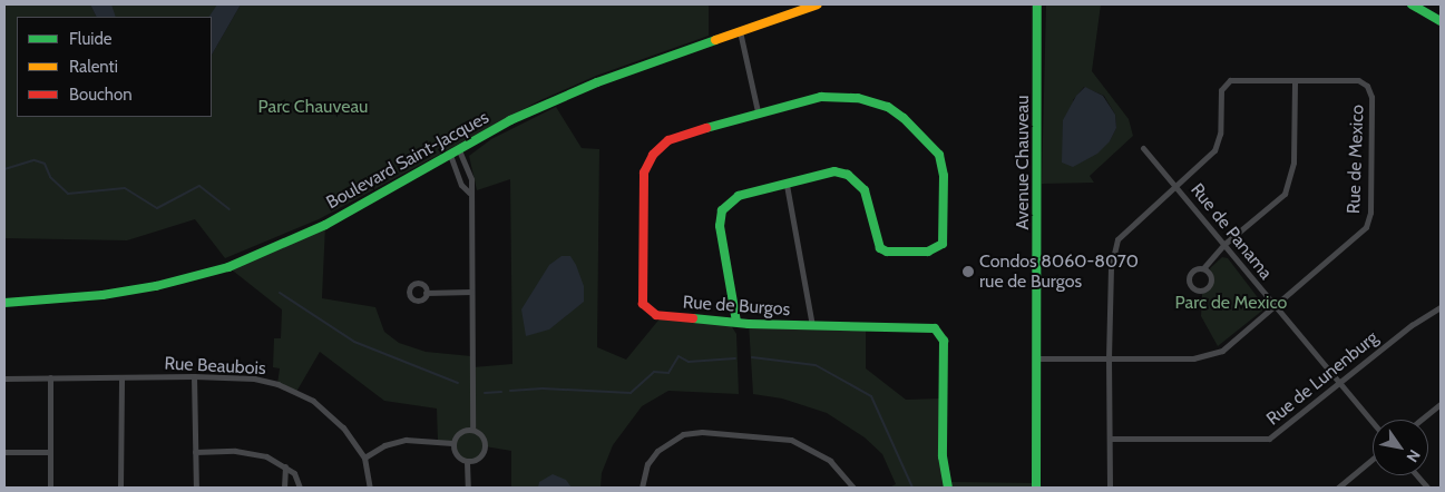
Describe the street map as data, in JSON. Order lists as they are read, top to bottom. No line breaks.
{"streets":{"street":["Rue de Mexico","Boulevard Saint-Jacques","Avenue Chauveau","Rue de Panama","Rue de Burgos","Rue Beaubois","Rue de Lunenburg"]},"crossings":[["Rue de Mexico","Avenue Chauveau"],["Rue de Mexico","Rue de Panama"],["Rue de Panama","Rue de Lunenburg"]],"parks":["Parc Chauveau","Parc de Mexico"],"places":["Condos 8060-8070 rue de Burgos"],"legend":["Fluide","Ralenti","Bouchon"],"north":"bottom right"}
